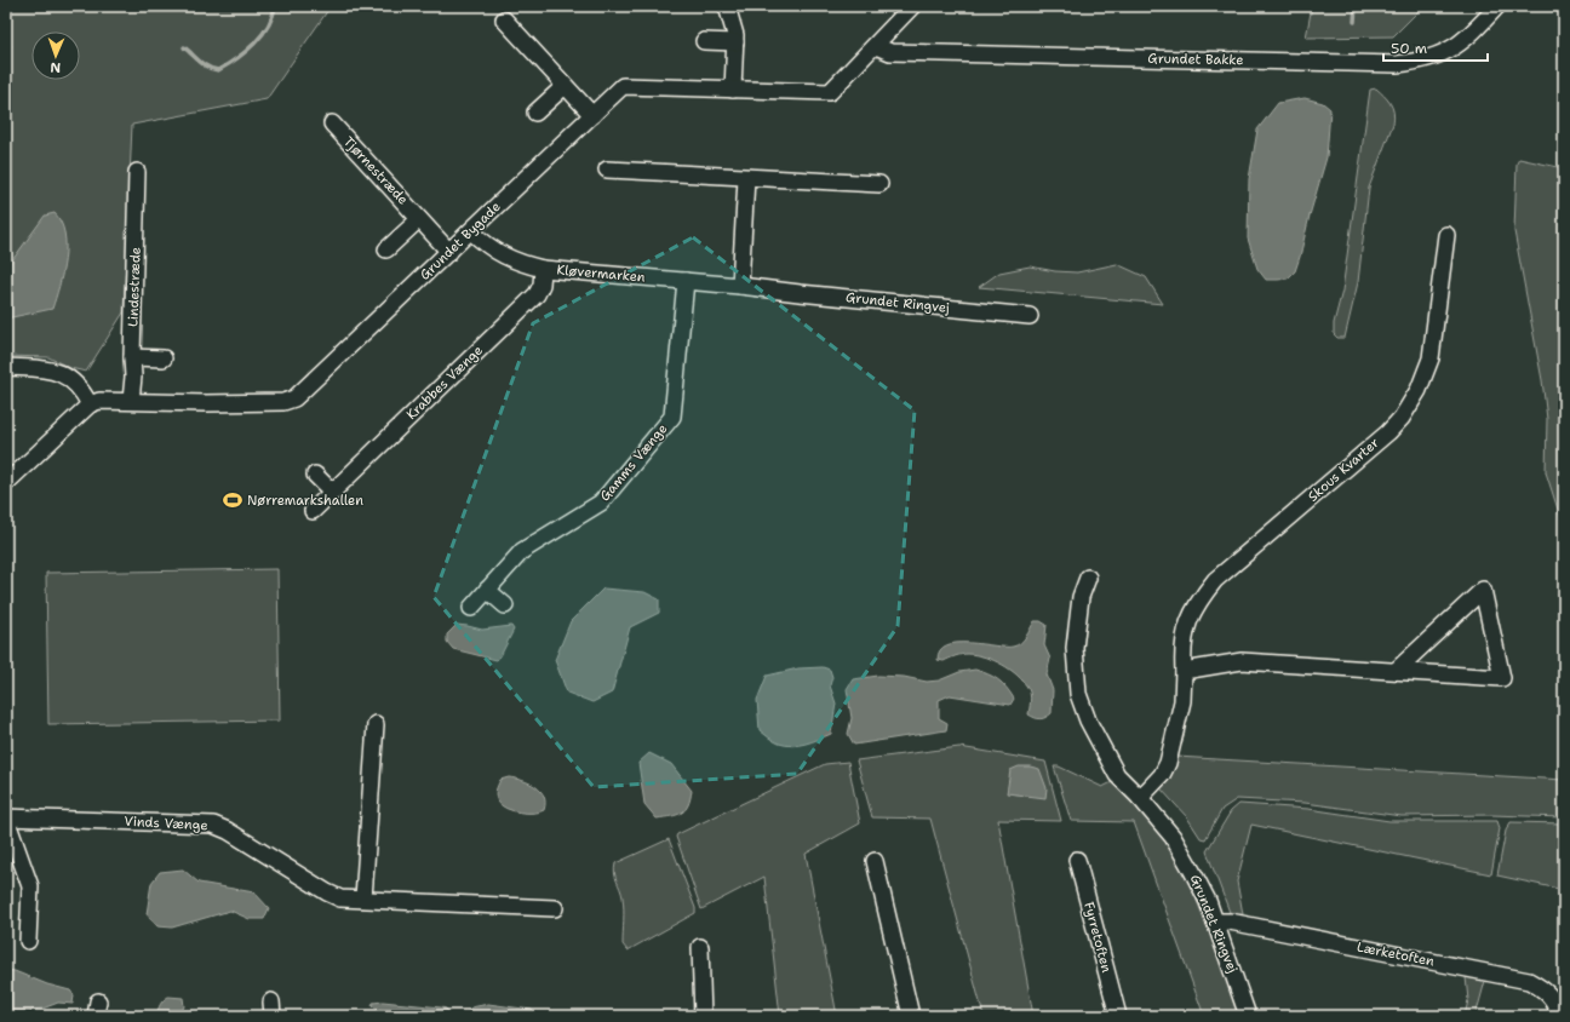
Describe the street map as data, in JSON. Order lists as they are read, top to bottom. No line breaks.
{"streets":{"street":["Grundet Bakke","Tjørnestræde","Grundet Bygade","Kløvermarken","Lindestræde","Grundet Ringvej","Krabbes Vænge","Gamms Vænge","Skous Kvarter","Vinds Vænge","Fyrretoften","Lærketoften"]},"crossings":[["Grundet Bakke","Grundet Bygade"],["Tjørnestræde","Grundet Bygade"],["Grundet Bygade","Kløvermarken"],["Grundet Bygade","Lindestræde"],["Kløvermarken","Grundet Ringvej"],["Kløvermarken","Krabbes Vænge"],["Kløvermarken","Gamms Vænge"],["Grundet Ringvej","Skous Kvarter"],["Grundet Ringvej","Lærketoften"]],"places":{"sports":["Nørremarkshallen"]},"scale_bar":"50 m","north":"bottom"}
